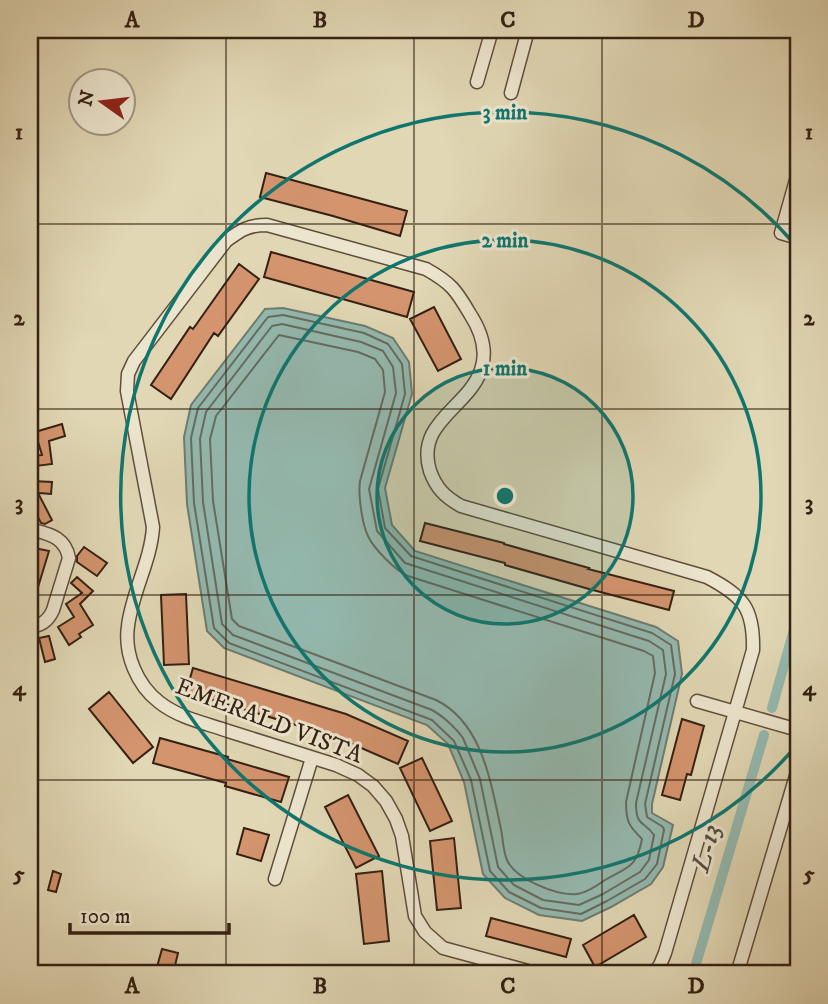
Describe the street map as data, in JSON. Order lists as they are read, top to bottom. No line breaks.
{"streets":{"street":["EMERALD VISTA"]},"water":["L-13"],"scale_bar":"100 m","north":"left","grid":{"columns":["A","B","C","D"],"rows":["1","2","3","4","5"]},"rings":["3 min","2 min","1 min"]}
